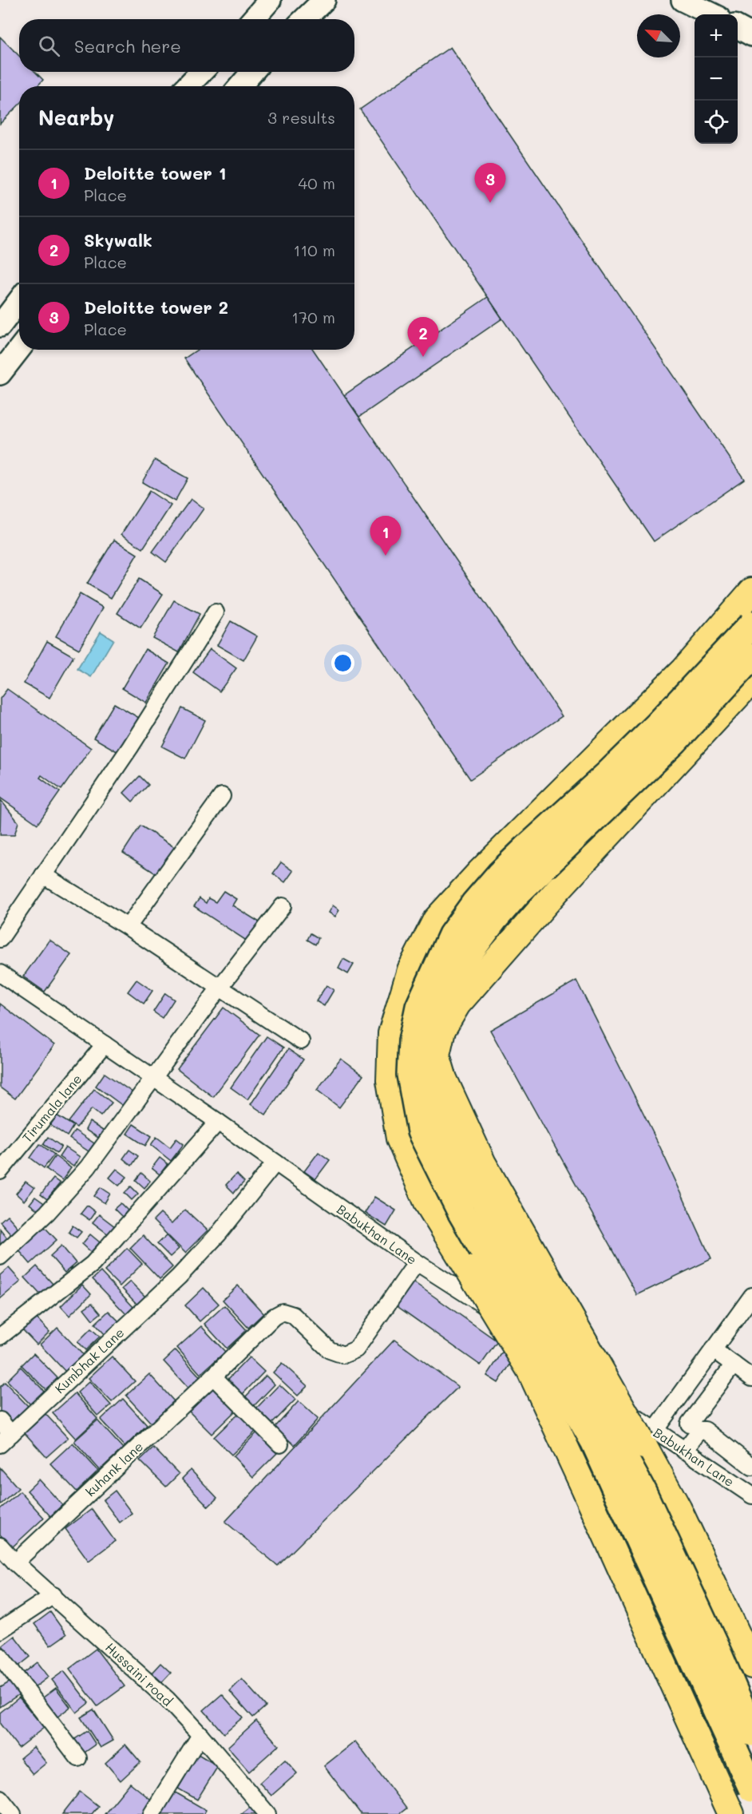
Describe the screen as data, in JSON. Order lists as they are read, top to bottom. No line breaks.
{"streets":{"street":["Tirumala lane","Babukhan Lane","Kumbhak Lane","kuhank lane","Hussaini road"]},"crossings":[["Tirumala lane","Babukhan Lane"],["Babukhan Lane","Kumbhak Lane"],["Babukhan Lane","kuhank lane"],["kuhank lane","Hussaini road"]],"north":"top left","page":{"map_buttons":["+","−"],"search":"Search here","heading":["Nearby","3 results"],"list":[{"mark":"1","name":"Deloitte tower 1","note":"Place","value":"40 m"},{"mark":"2","name":"Skywalk","note":"Place","value":"110 m"},{"mark":"3","name":"Deloitte tower 2","note":"Place","value":"170 m"}],"pins":["3","2","1"]}}
